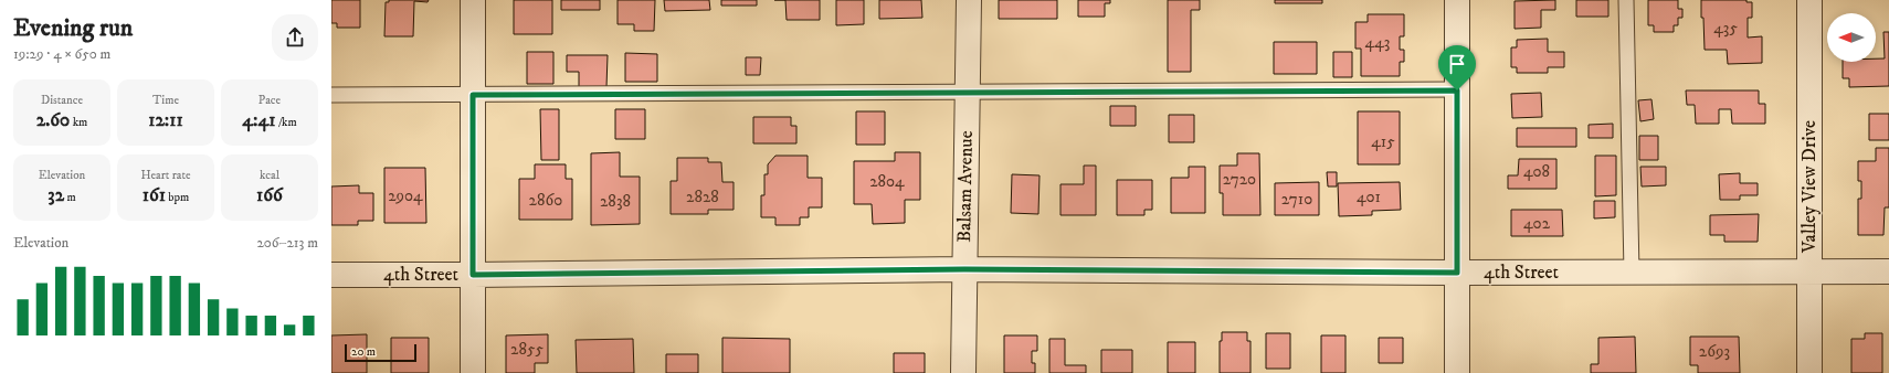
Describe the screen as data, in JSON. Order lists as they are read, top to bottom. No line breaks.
{"streets":{"street":["Balsam Avenue","Valley View Drive","4th Street"]},"crossings":[["Balsam Avenue","4th Street"],["Valley View Drive","4th Street"]],"house_numbers":["435","443","415","408","2720","2804","2904","2828","401","2710","2860","2838","402","2855","2693"],"scale_bar":"20 m","north":"left","page":{"heading":["Evening run","19:29 · 4 × 650 m"],"stats":[["Distance","2.60 km"],["Time","12:11"],["Pace","4:41 /km"],["Elevation","32 m"],["Heart rate","161 bpm"],["kcal","166"]],"chart":["Elevation","206–213 m"],"scale":"20 m"}}
